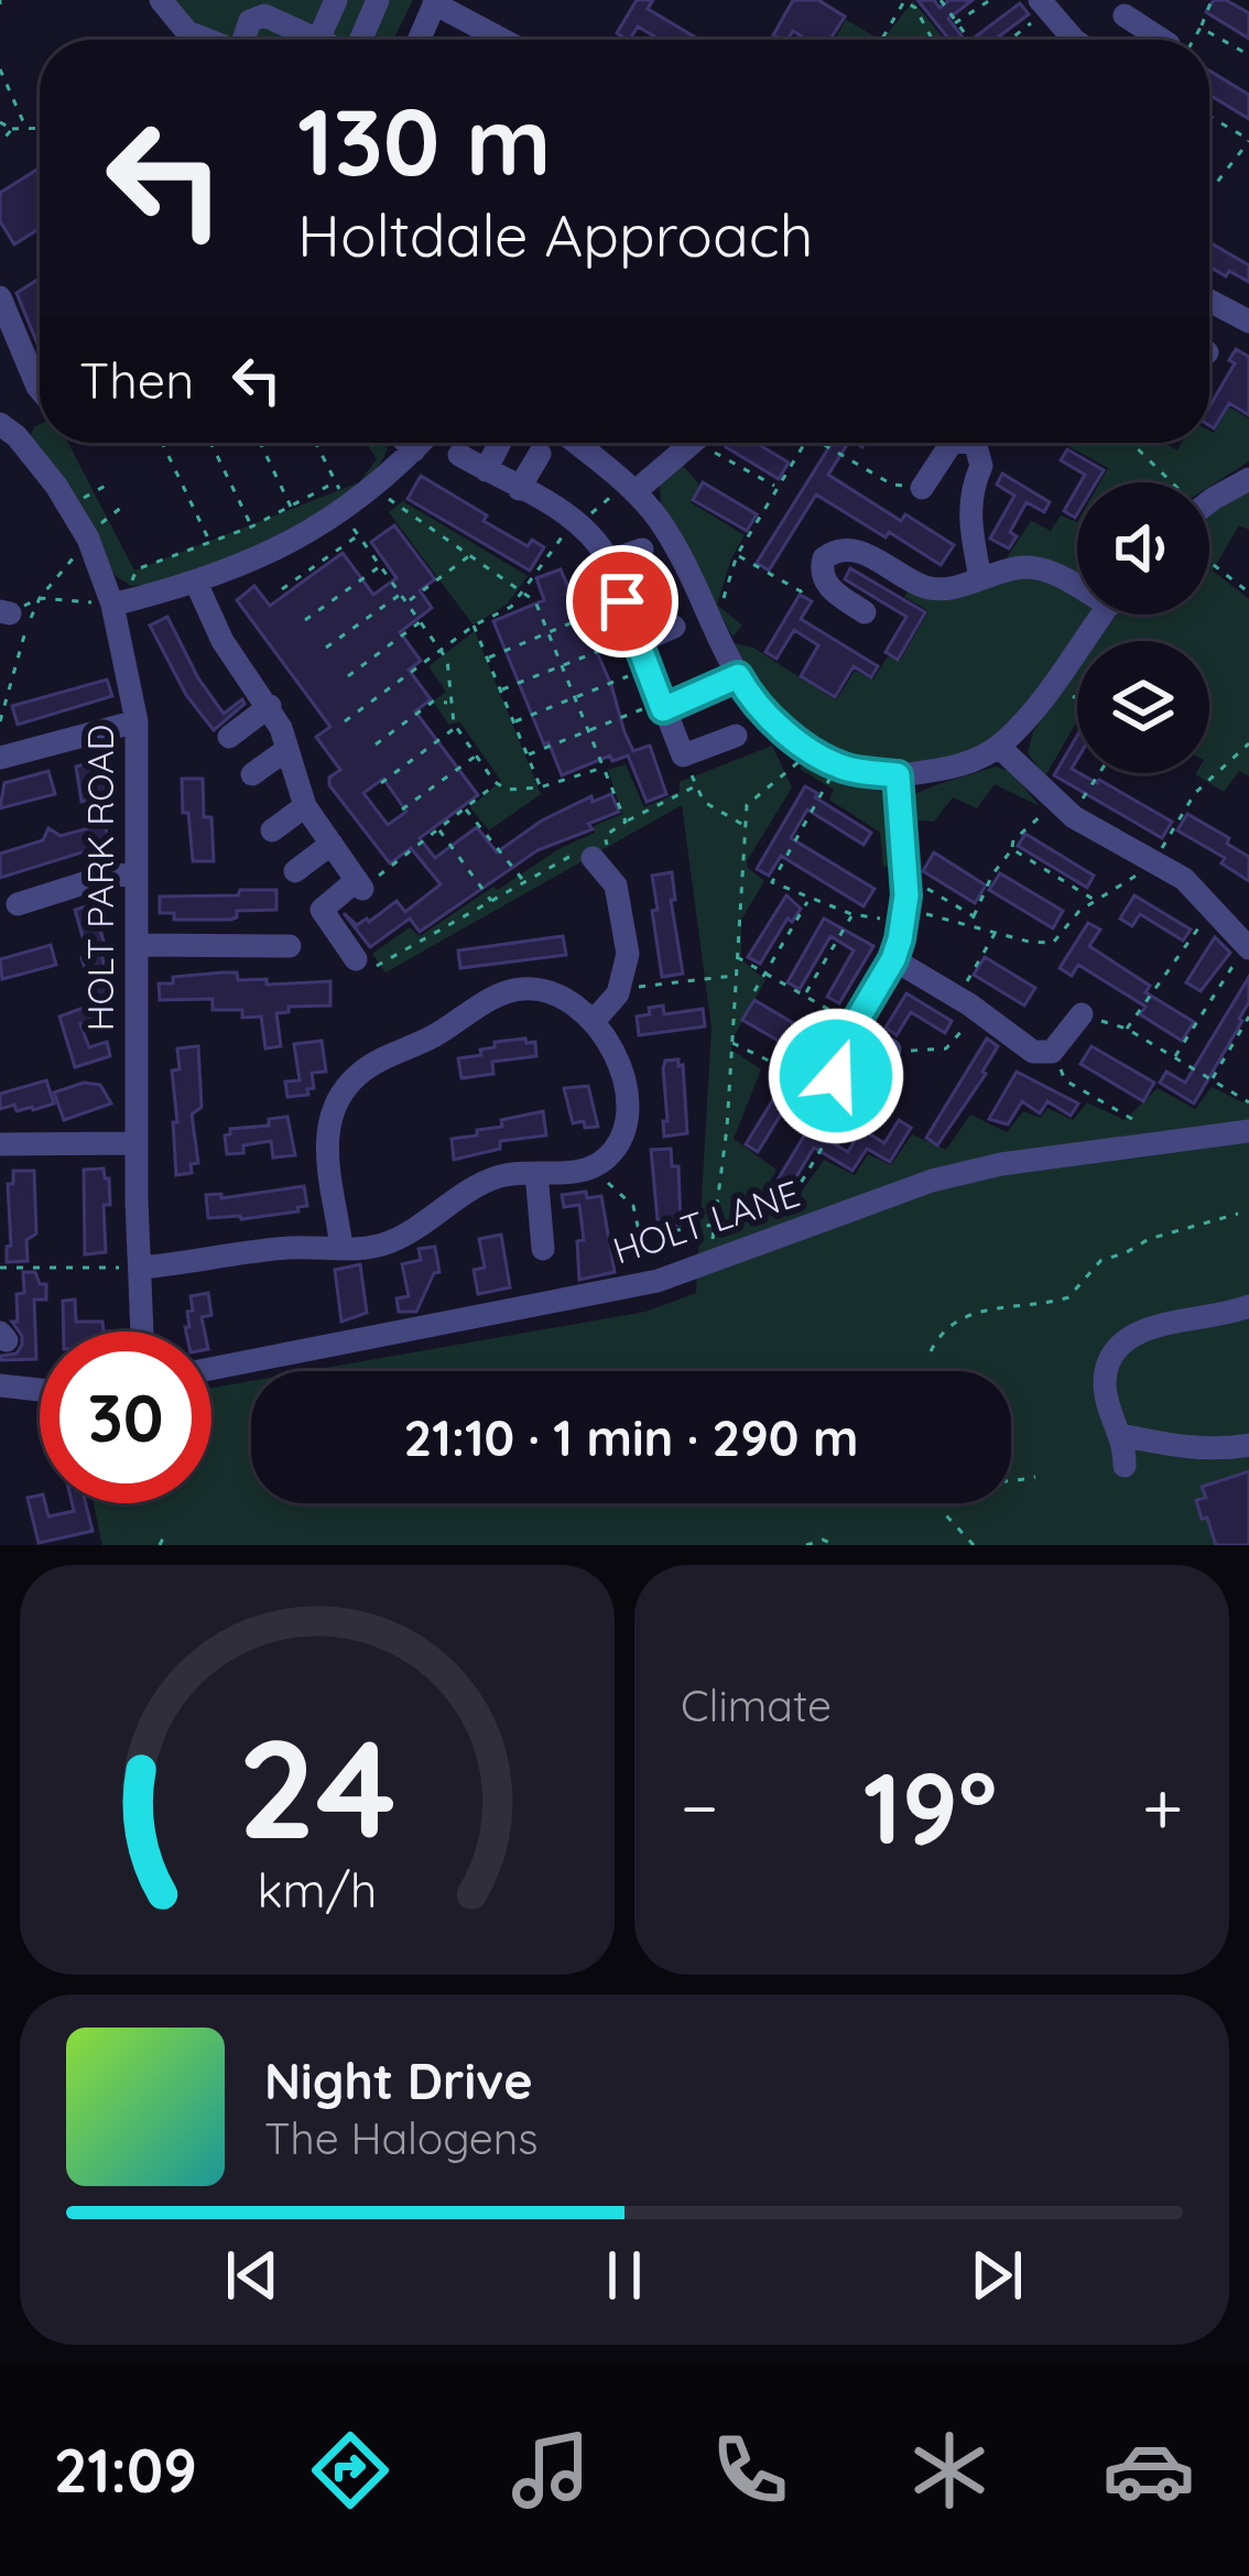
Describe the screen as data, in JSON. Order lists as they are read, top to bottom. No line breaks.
{"streets":{"street":["HOLT PARK ROAD","HOLT LANE"]},"page":{"turn":["130 m","Holtdale Approach"],"then":"Then","limit":"30","trip":"21:10 · 1 min · 290 m","tile":"Climate","heat":["−","19°","+"],"song":["Night Drive","The Halogens"],"tabs":"21:09","gauge":["24","km/h"]}}
